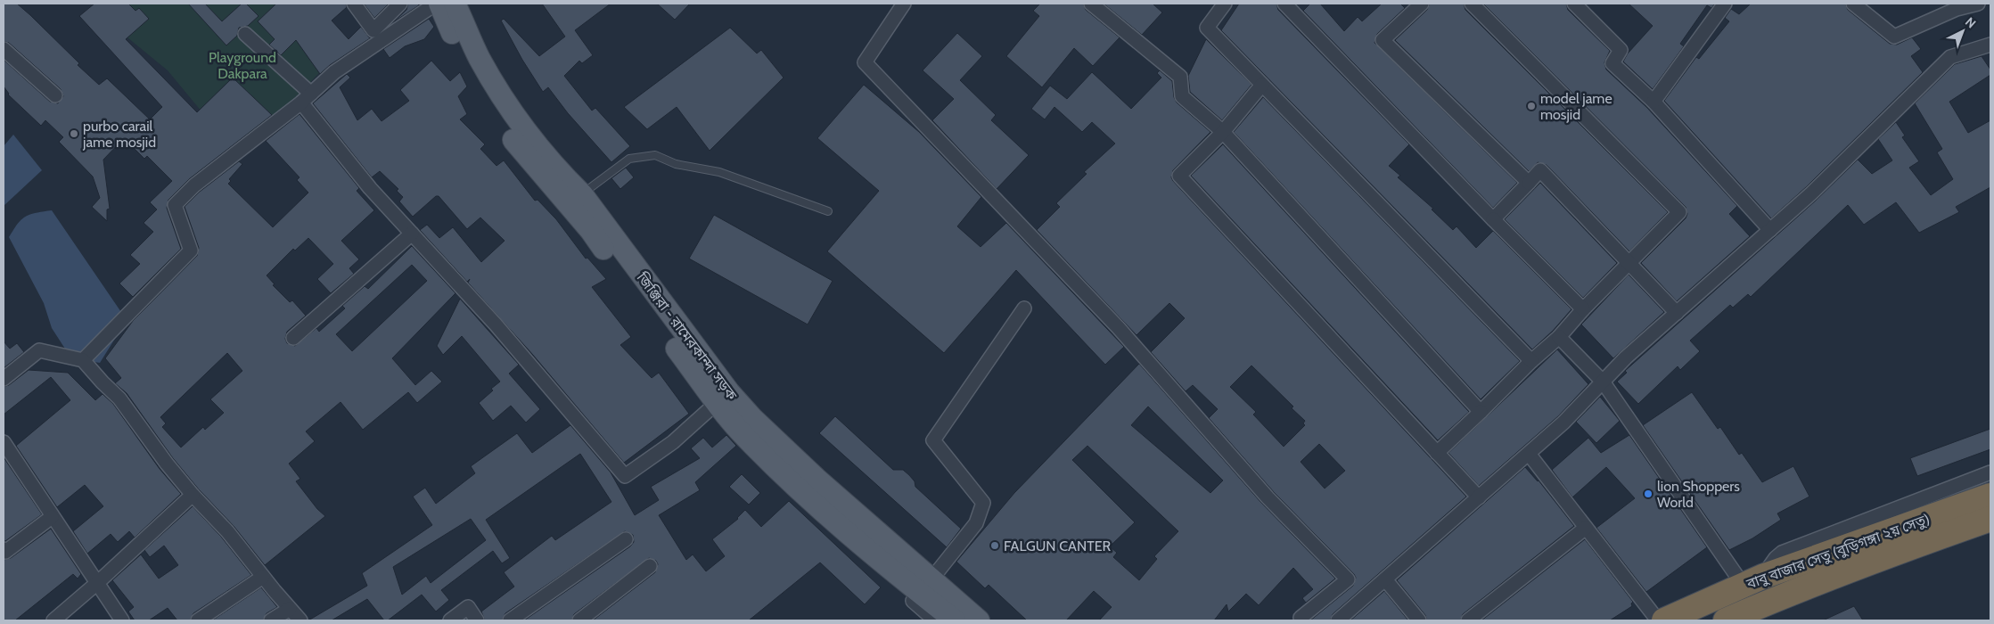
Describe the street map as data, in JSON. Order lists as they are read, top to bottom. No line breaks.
{"streets":{"highway":["বাবু বাজার সেতু (বুড়িগঙ্গা ২য় সেতু)"],"main road":["জিঞ্জিরা - রামেরকান্দা সড়ক"]},"parks":["Playground Dakpara"],"places":["model jame mosjid","purbo carail jame mosjid","lion Shoppers World","FALGUN CANTER"],"north":"top right"}
